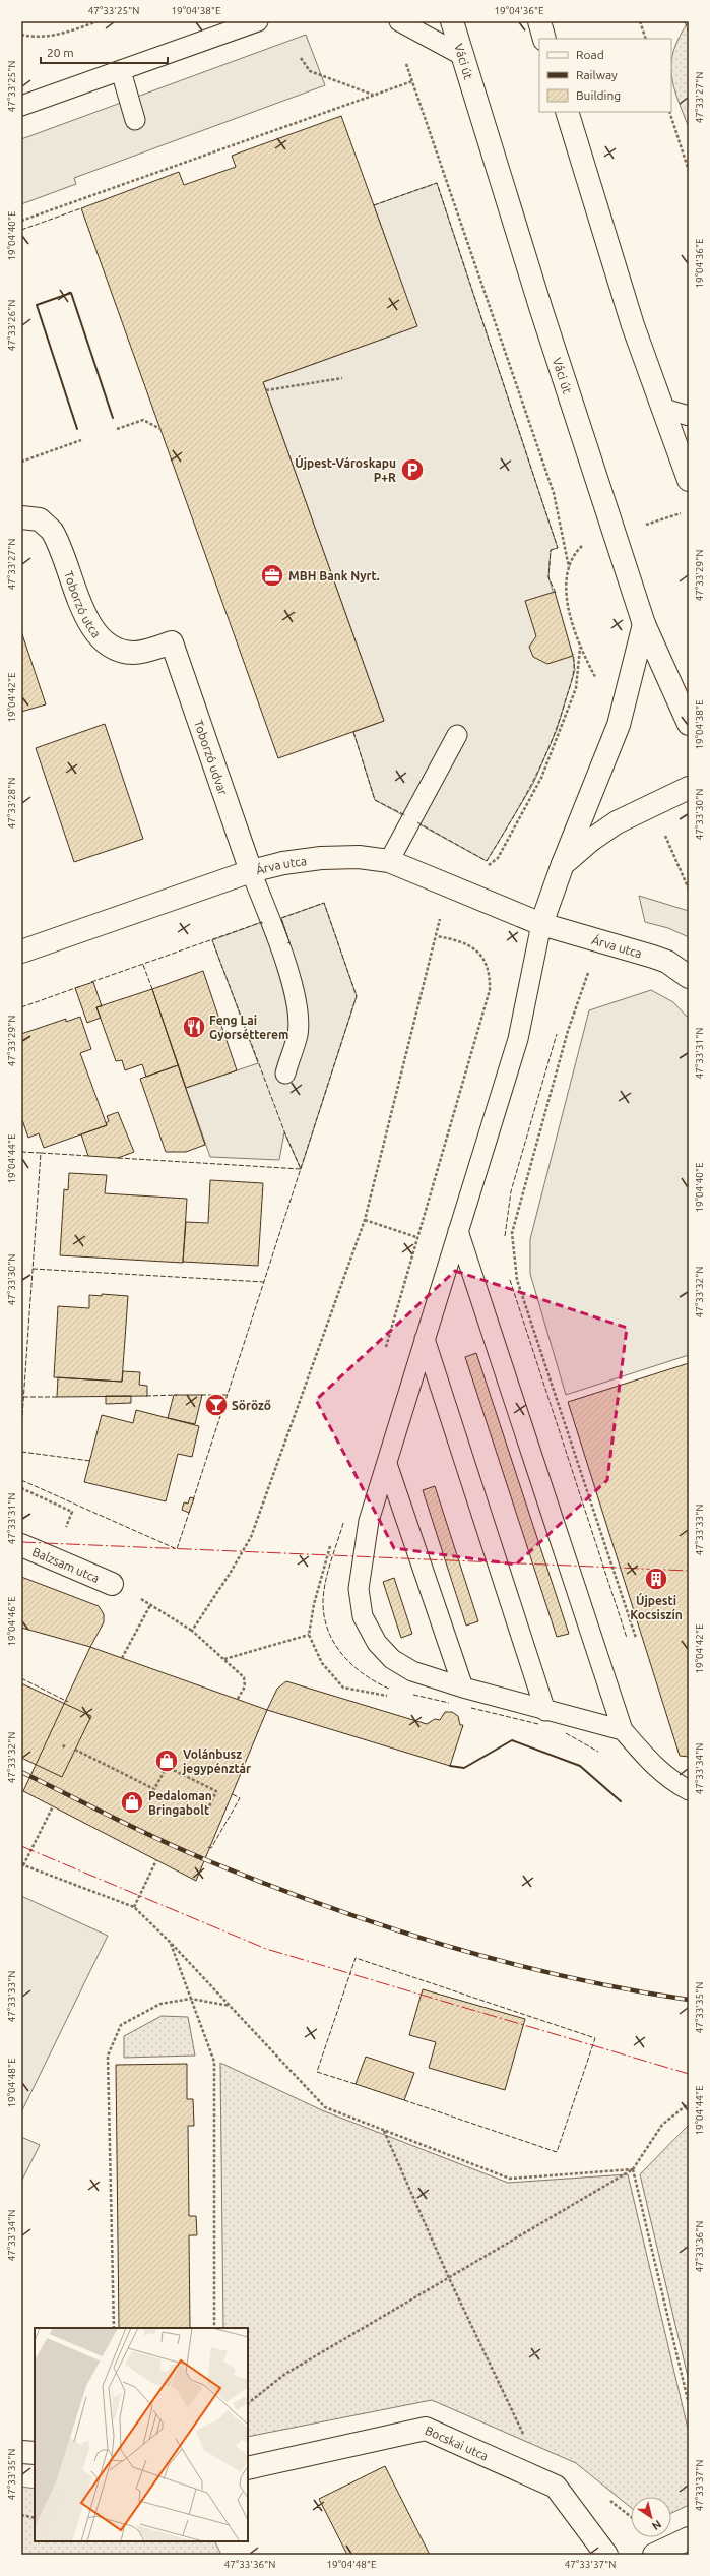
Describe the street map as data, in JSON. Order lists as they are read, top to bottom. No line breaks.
{"streets":{"street":["Váci út","Toborzó utca","Toborzó udvar","Árva utca","Balzsam utca","Bocskai utca"]},"crossings":[["Toborzó utca","Toborzó udvar"],["Toborzó udvar","Árva utca"]],"places":{"parking":["Újpest-Városkapu P+R"],"office":["MBH Bank Nyrt."],"restaurant":["Feng Lai Gyorsétterem"],"bar":["Söröző"],"building":["Újpesti Kocsiszín"],"shop":["Volánbusz jegypénztár","Pedaloman Bringabolt"]},"legend":["Road","Railway","Building"],"scale_bar":"20 m","north":"bottom right","coordinates":["47°33'25\"N","19°04'38\"E","19°04'36\"E","47°33'27\"N","19°04'40\"E","47°33'26\"N","47°33'29\"N","19°04'42\"E","47°33'28\"N","47°33'30\"N","47°33'31\"N","19°04'44\"E","47°33'32\"N","47°33'33\"N","19°04'46\"E","47°33'34\"N","47°33'35\"N","19°04'48\"E","47°33'36\"N","47°33'37\"N"]}
